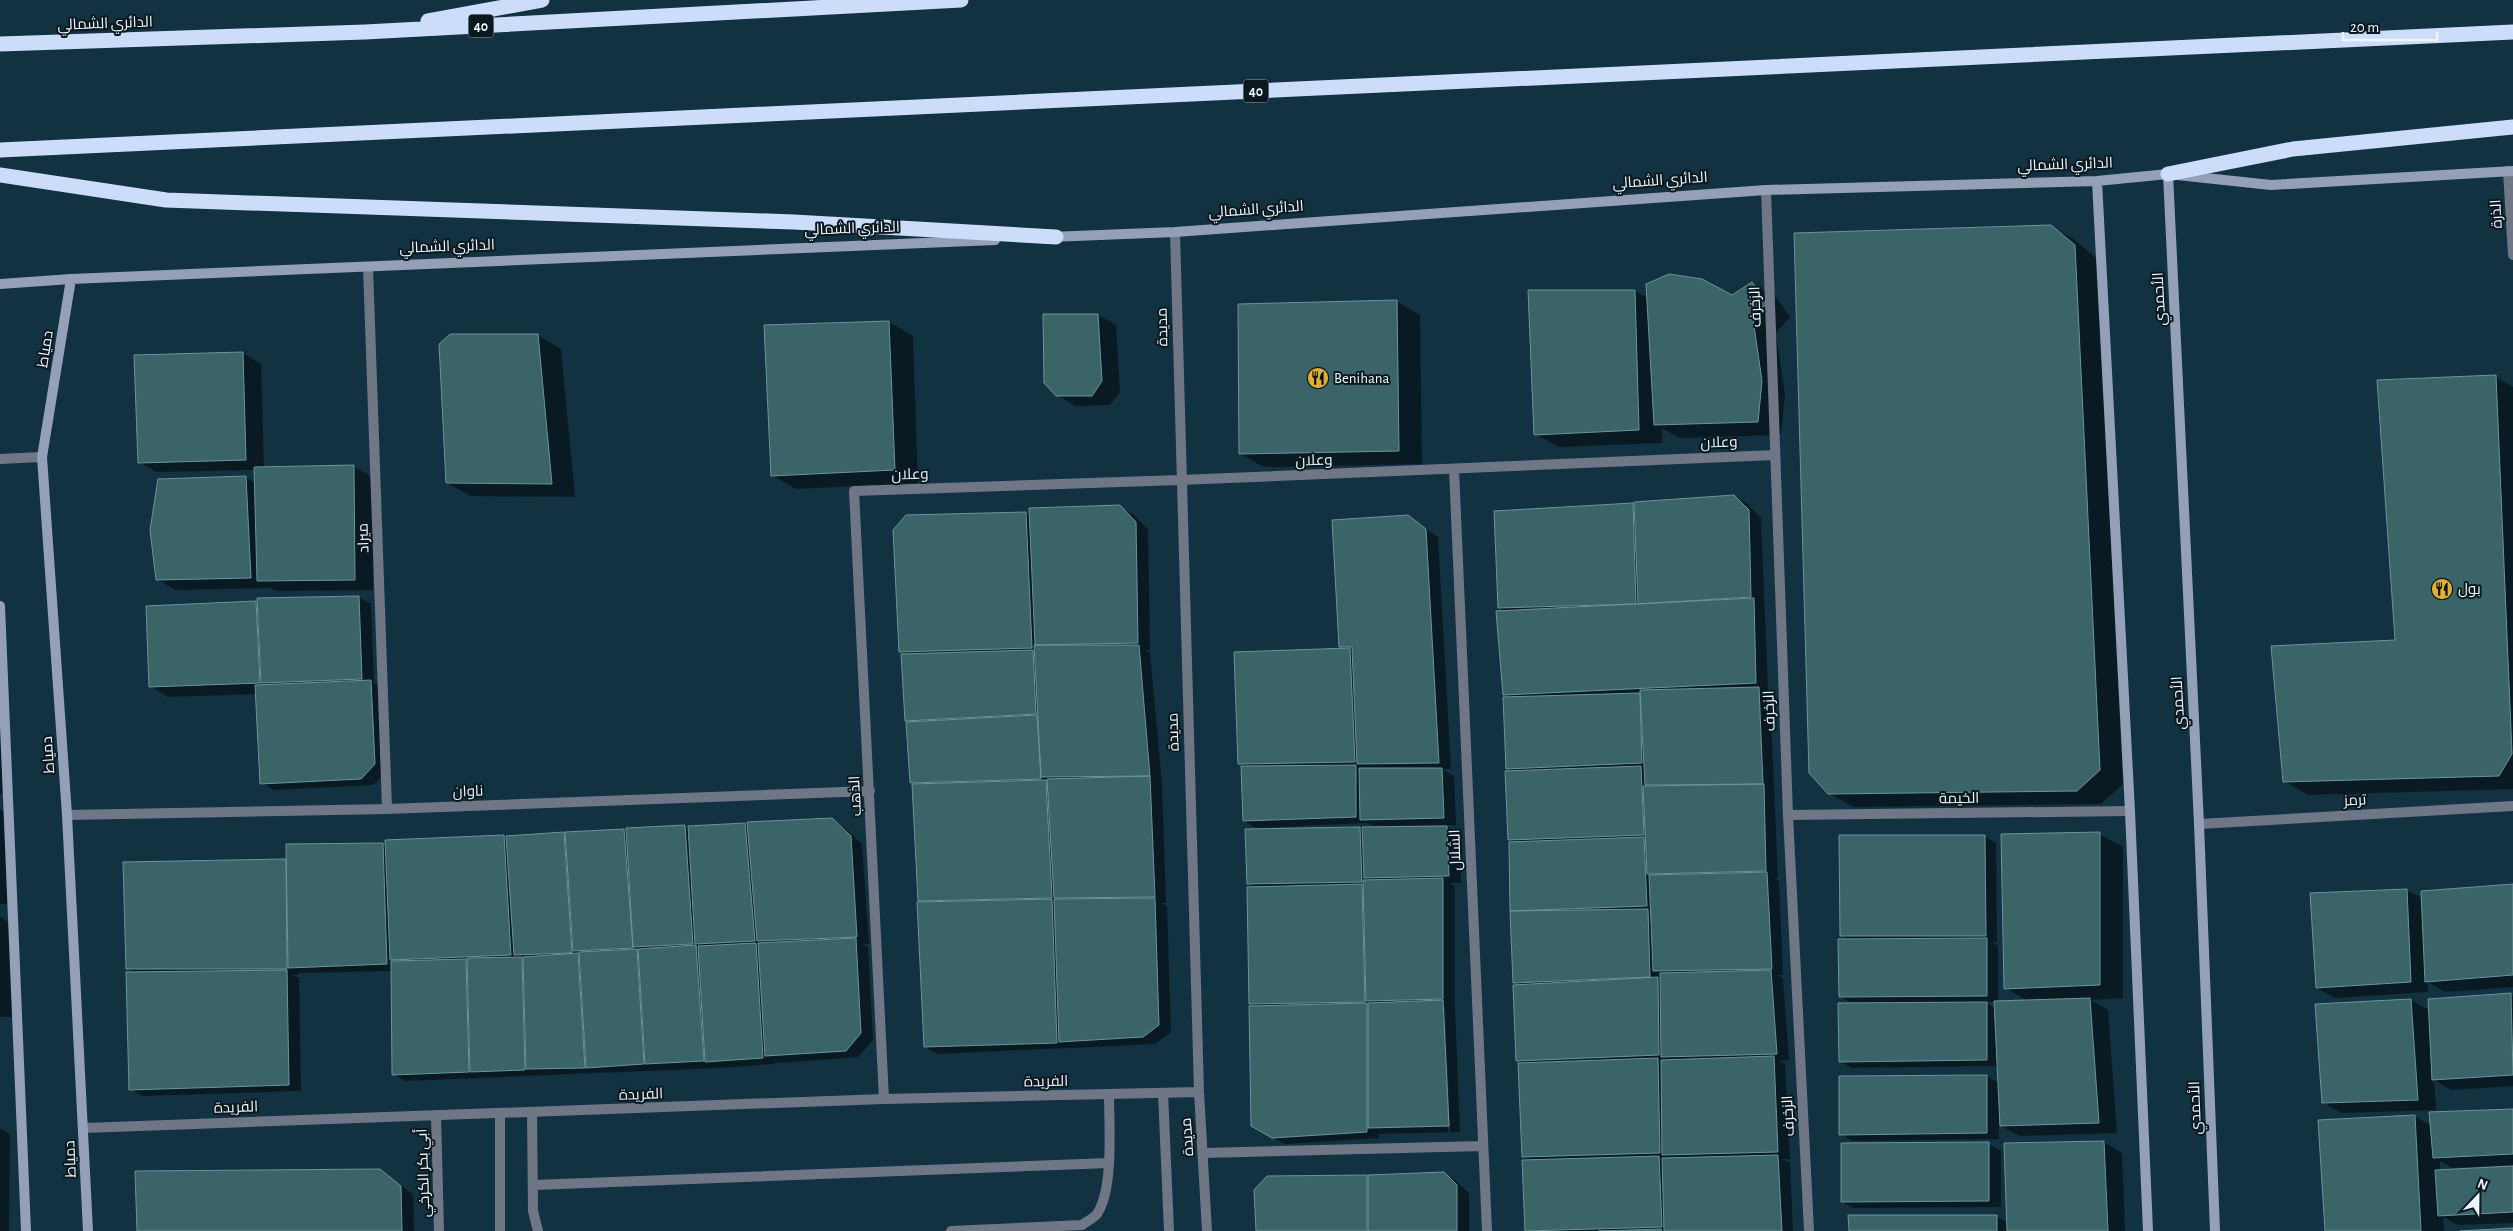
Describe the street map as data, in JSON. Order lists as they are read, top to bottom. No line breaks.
{"streets":{"highway":["الدائري الشمالي","40"],"street":["الذرة","الأحمدي","الزخرف","مديدة","دمياط","وعلان","ميراد","ناوان","الذهب","الخيمة","ترمز","الشلال","الفريدة","أبي بكر الكرخي"]},"crossings":[["الدائري الشمالي","الذرة"],["الدائري الشمالي","الأحمدي"],["الدائري الشمالي","الزخرف"],["الدائري الشمالي","مديدة"],["الدائري الشمالي","دمياط"],["الدائري الشمالي","ميراد"],["الأحمدي","ترمز"],["الزخرف","وعلان"],["الزخرف","الخيمة"],["مديدة","وعلان"],["مديدة","الفريدة"],["دمياط","ناوان"],["دمياط","الفريدة"],["وعلان","الذهب"],["وعلان","الشلال"],["ميراد","ناوان"],["ناوان","الذهب"],["الذهب","الفريدة"],["الفريدة","أبي بكر الكرخي"]],"places":{"restaurant":["Benihana","بول"]},"scale_bar":"20 m","north":"top"}
